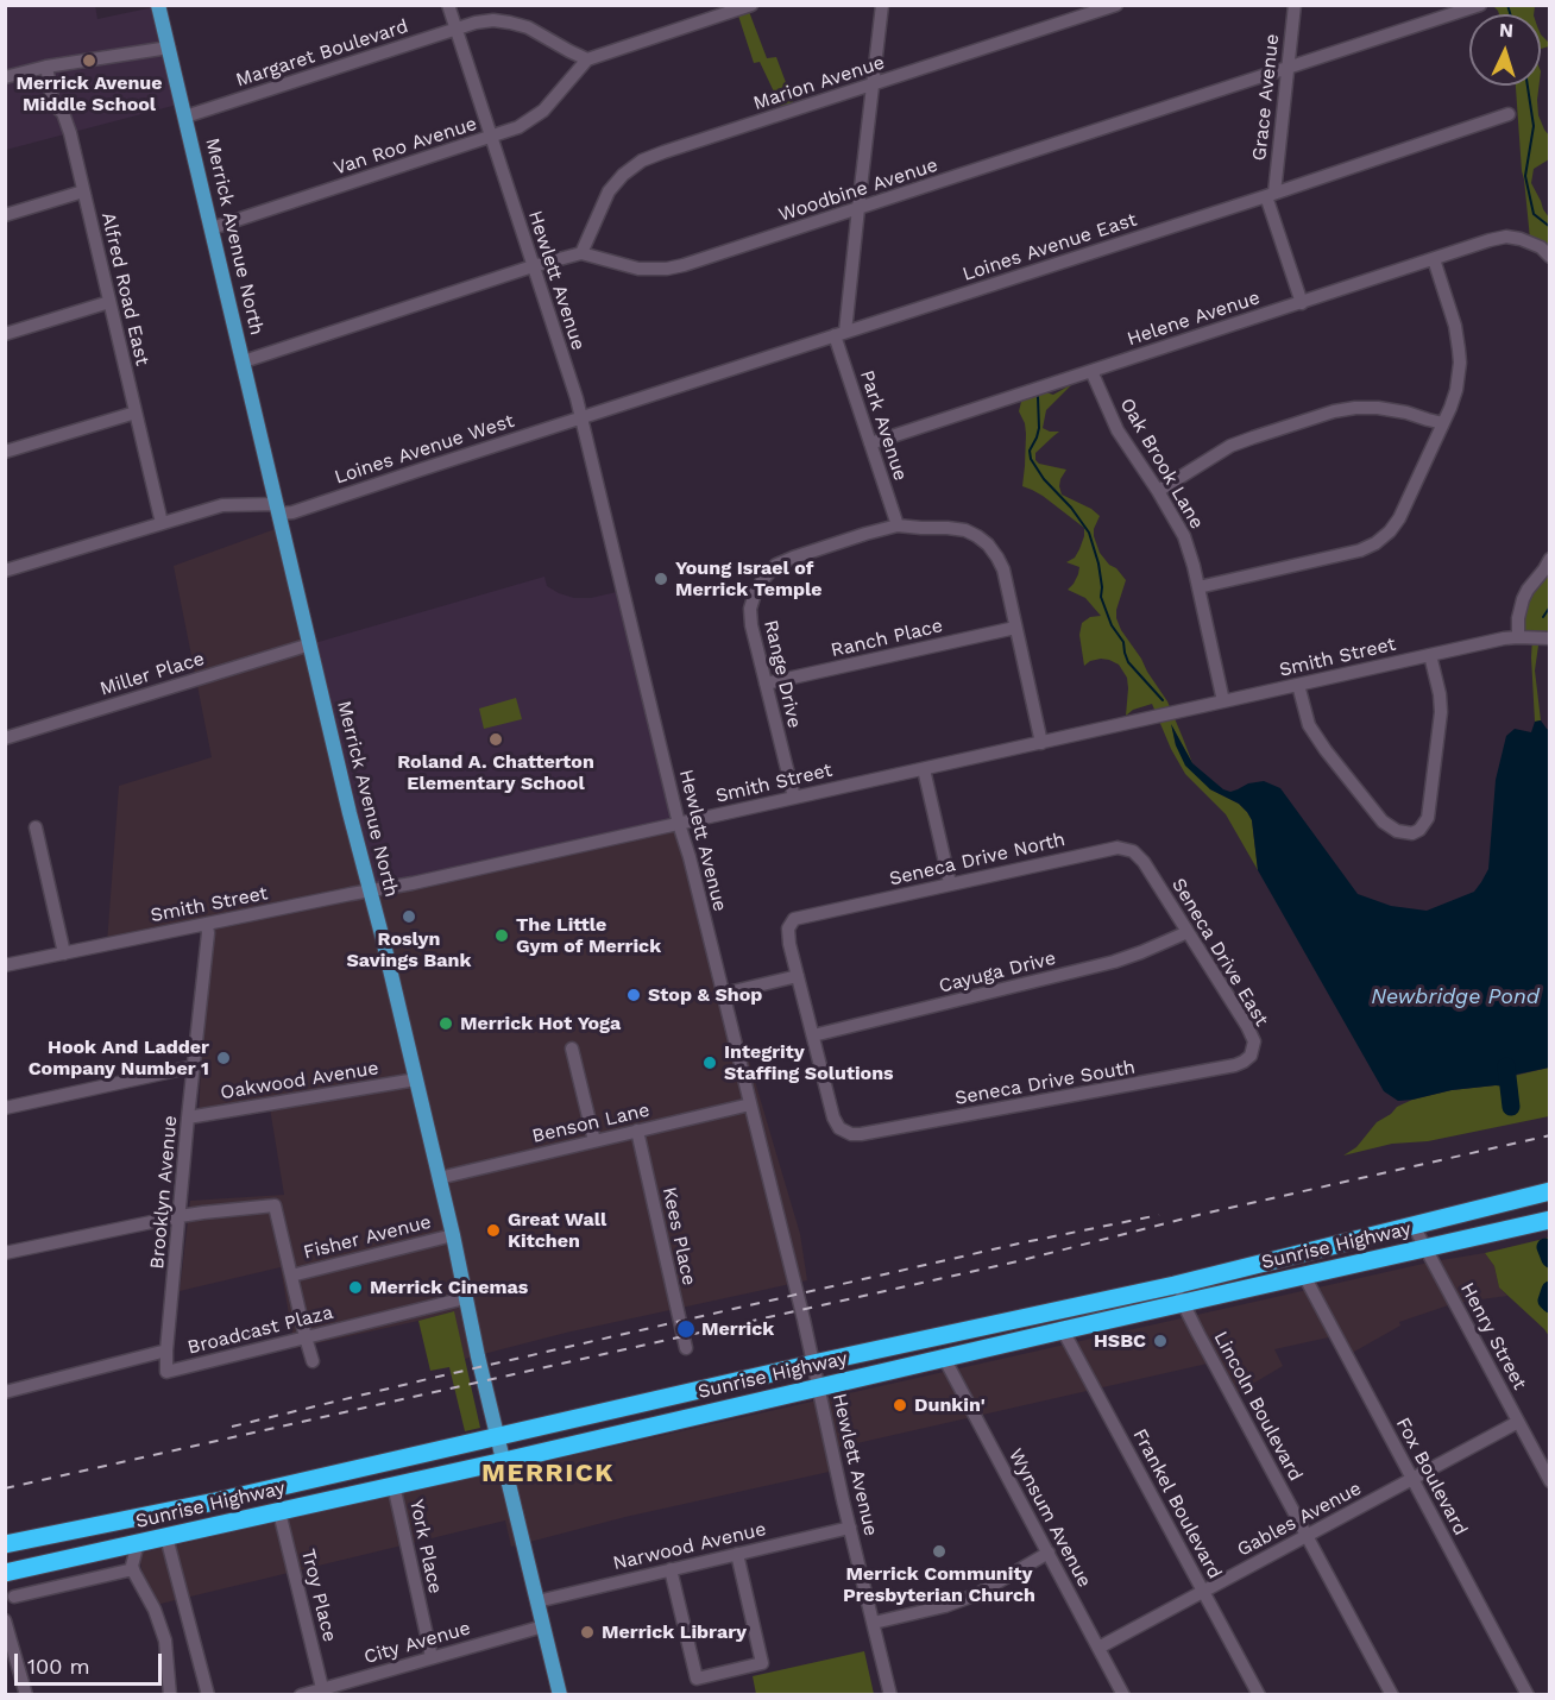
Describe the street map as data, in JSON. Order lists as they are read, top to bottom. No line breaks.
{"streets":{"highway":["Sunrise Highway"],"main road":["Merrick Avenue North"],"street":["Margaret Boulevard","Marion Avenue","Grace Avenue","Van Roo Avenue","Woodbine Avenue","Loines Avenue East","Hewlett Avenue","Alfred Road East","Helene Avenue","Park Avenue","Loines Avenue West","Oak Brook Lane","Ranch Place","Smith Street","Miller Place","Range Drive","Seneca Drive North","Seneca Drive East","Cayuga Drive","Oakwood Avenue","Seneca Drive South","Benson Lane","Brooklyn Avenue","Kees Place","Fisher Avenue","Broadcast Plaza","Henry Street","Lincoln Boulevard","Fox Boulevard","Frankel Boulevard","Wynsum Avenue","Gables Avenue","York Place","Narwood Avenue","Troy Place","City Avenue"]},"crossings":[["Margaret Boulevard","Van Roo Avenue"],["Margaret Boulevard","Merrick Avenue North"],["Margaret Boulevard","Hewlett Avenue"],["Marion Avenue","Woodbine Avenue"],["Marion Avenue","Park Avenue"],["Grace Avenue","Woodbine Avenue"],["Grace Avenue","Loines Avenue East"],["Grace Avenue","Helene Avenue"],["Van Roo Avenue","Merrick Avenue North"],["Van Roo Avenue","Hewlett Avenue"],["Woodbine Avenue","Park Avenue"],["Merrick Avenue North","Loines Avenue West"],["Merrick Avenue North","Smith Street"],["Merrick Avenue North","Miller Place"],["Merrick Avenue North","Oakwood Avenue"],["Merrick Avenue North","Benson Lane"],["Merrick Avenue North","Fisher Avenue"],["Merrick Avenue North","Sunrise Highway"],["Merrick Avenue North","Broadcast Plaza"],["Merrick Avenue North","Narwood Avenue"],["Merrick Avenue North","City Avenue"],["Loines Avenue East","Hewlett Avenue"],["Loines Avenue East","Park Avenue"],["Loines Avenue East","Loines Avenue West"],["Hewlett Avenue","Loines Avenue West"],["Hewlett Avenue","Smith Street"],["Hewlett Avenue","Benson Lane"],["Hewlett Avenue","Sunrise Highway"],["Hewlett Avenue","Narwood Avenue"],["Alfred Road East","Loines Avenue West"],["Helene Avenue","Park Avenue"],["Helene Avenue","Oak Brook Lane"],["Park Avenue","Range Drive"],["Oak Brook Lane","Smith Street"],["Ranch Place","Range Drive"],["Smith Street","Range Drive"],["Smith Street","Brooklyn Avenue"],["Seneca Drive North","Seneca Drive East"],["Seneca Drive North","Cayuga Drive"],["Seneca Drive North","Seneca Drive South"],["Seneca Drive East","Cayuga Drive"],["Seneca Drive East","Seneca Drive South"],["Oakwood Avenue","Brooklyn Avenue"],["Benson Lane","Kees Place"],["Brooklyn Avenue","Broadcast Plaza"],["Sunrise Highway","Henry Street"],["Sunrise Highway","Lincoln Boulevard"],["Sunrise Highway","Fox Boulevard"],["Sunrise Highway","Frankel Boulevard"],["Sunrise Highway","Wynsum Avenue"],["Sunrise Highway","York Place"],["Sunrise Highway","Troy Place"],["Henry Street","Gables Avenue"],["Lincoln Boulevard","Gables Avenue"],["Fox Boulevard","Gables Avenue"],["Frankel Boulevard","Gables Avenue"],["Wynsum Avenue","Gables Avenue"],["York Place","City Avenue"],["Troy Place","City Avenue"]],"districts":["MERRICK"],"water":["Newbridge Pond"],"places":["Merrick Avenue Middle School","Young Israel of Merrick Temple","Roland A. Chatterton Elementary School","Roslyn Savings Bank","The Little Gym of Merrick","Stop & Shop","Merrick Hot Yoga","Hook And Ladder Company Number 1","Integrity Staffing Solutions","Great Wall Kitchen","Merrick Cinemas","Merrick","HSBC","Dunkin'","Merrick Community Presbyterian Church","Merrick Library"],"scale_bar":"100 m","north":"top"}
